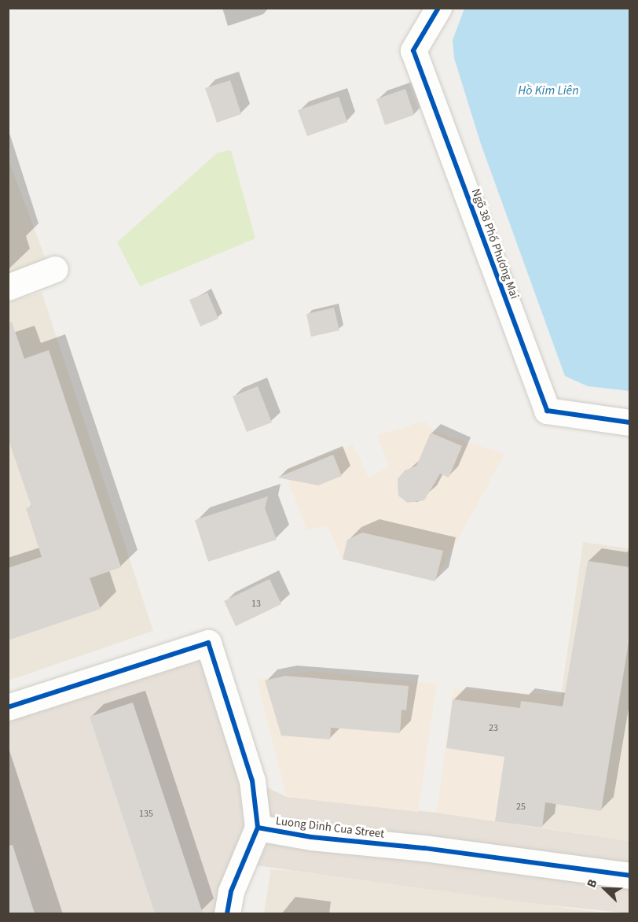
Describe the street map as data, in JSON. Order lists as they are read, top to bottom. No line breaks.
{"streets":{"street":["Ngõ 38 Phố Phương Mai","Luong Dinh Cua Street"]},"water":["Hồ Kim Liên"],"house_numbers":["13","23","25","135"],"north":"top left"}
